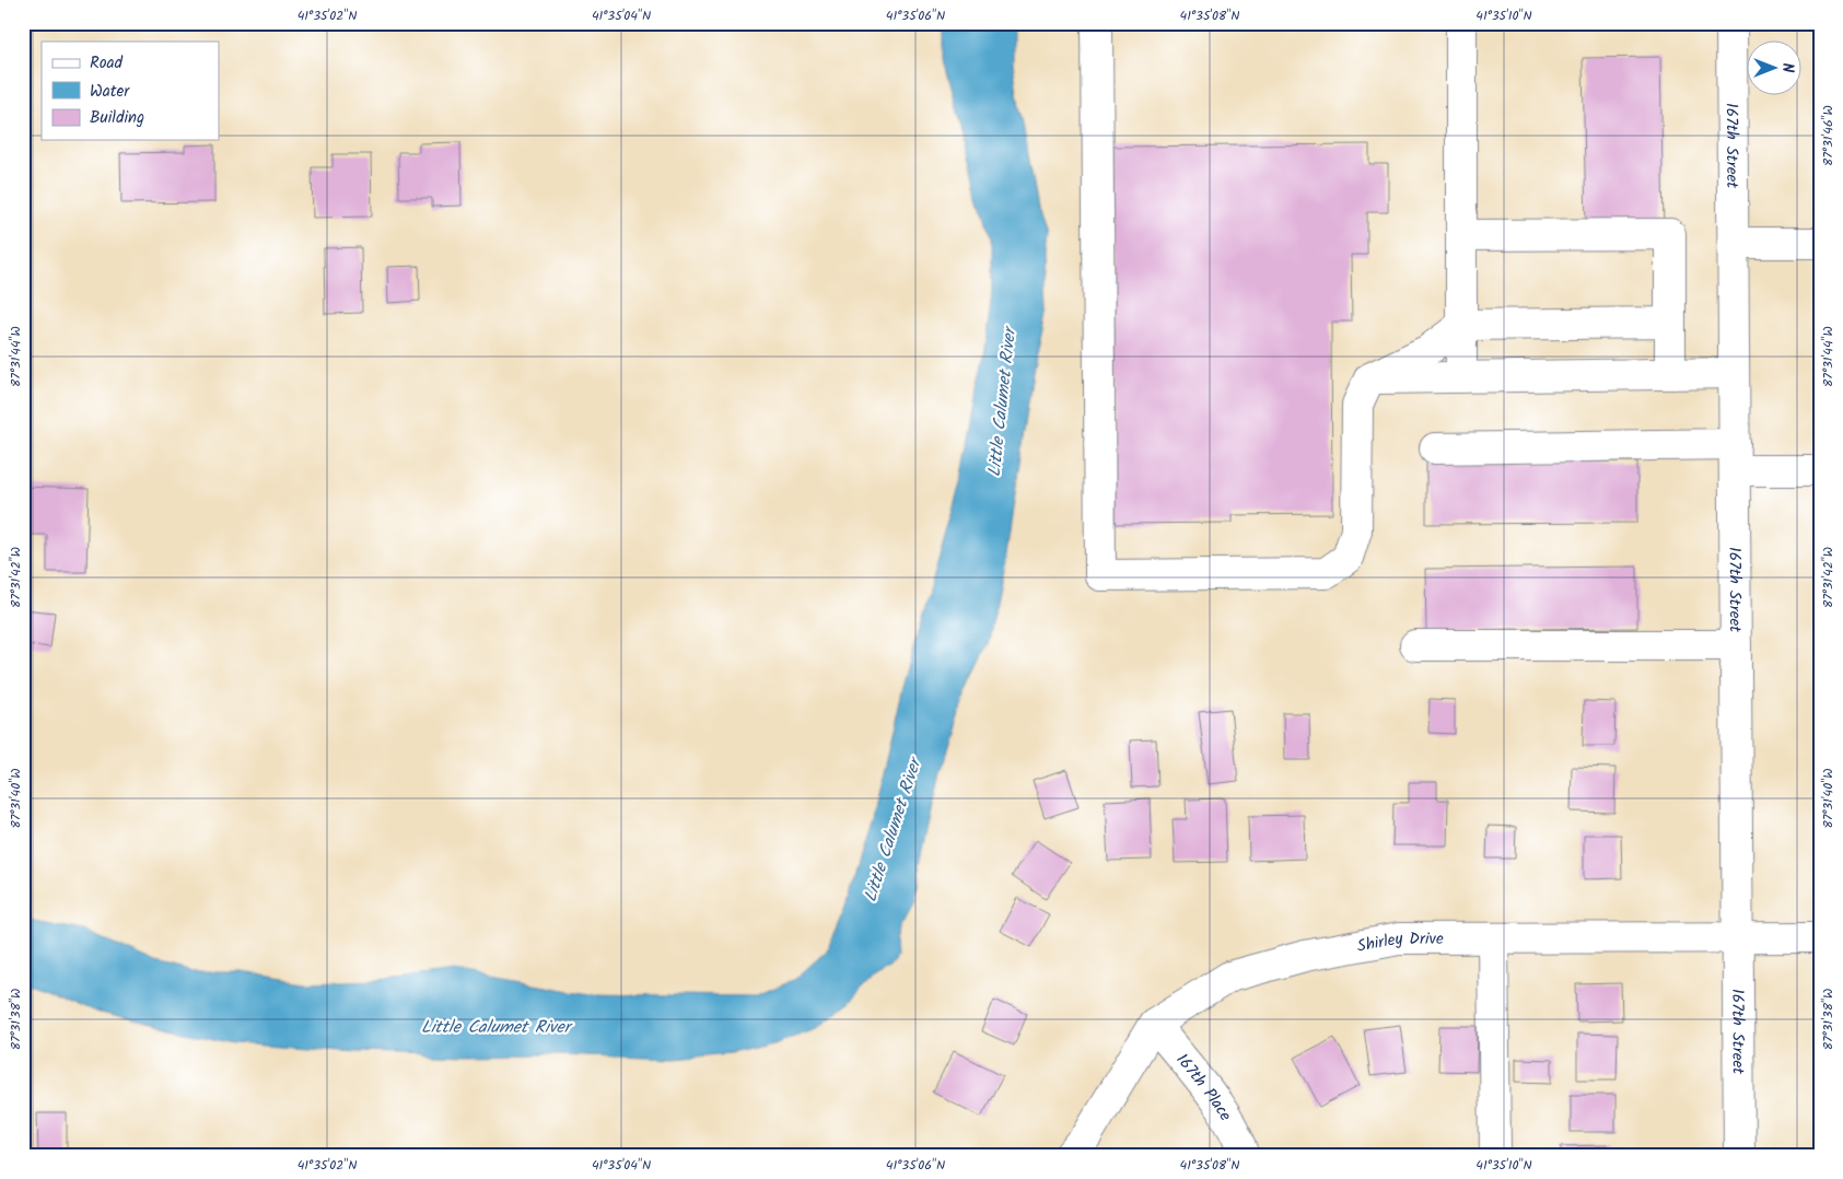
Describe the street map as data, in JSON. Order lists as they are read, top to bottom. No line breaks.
{"streets":{"street":["167th Street","Shirley Drive","167th Place"]},"crossings":[["167th Street","Shirley Drive"],["Shirley Drive","167th Place"]],"water":["Little Calumet River"],"legend":["Road","Water","Building"],"north":"right","coordinates":["41°35'02\"N","41°35'04\"N","41°35'06\"N","41°35'08\"N","41°35'10\"N","87°31'46\"W","87°31'44\"W","87°31'42\"W","87°31'40\"W","87°31'38\"W"]}
